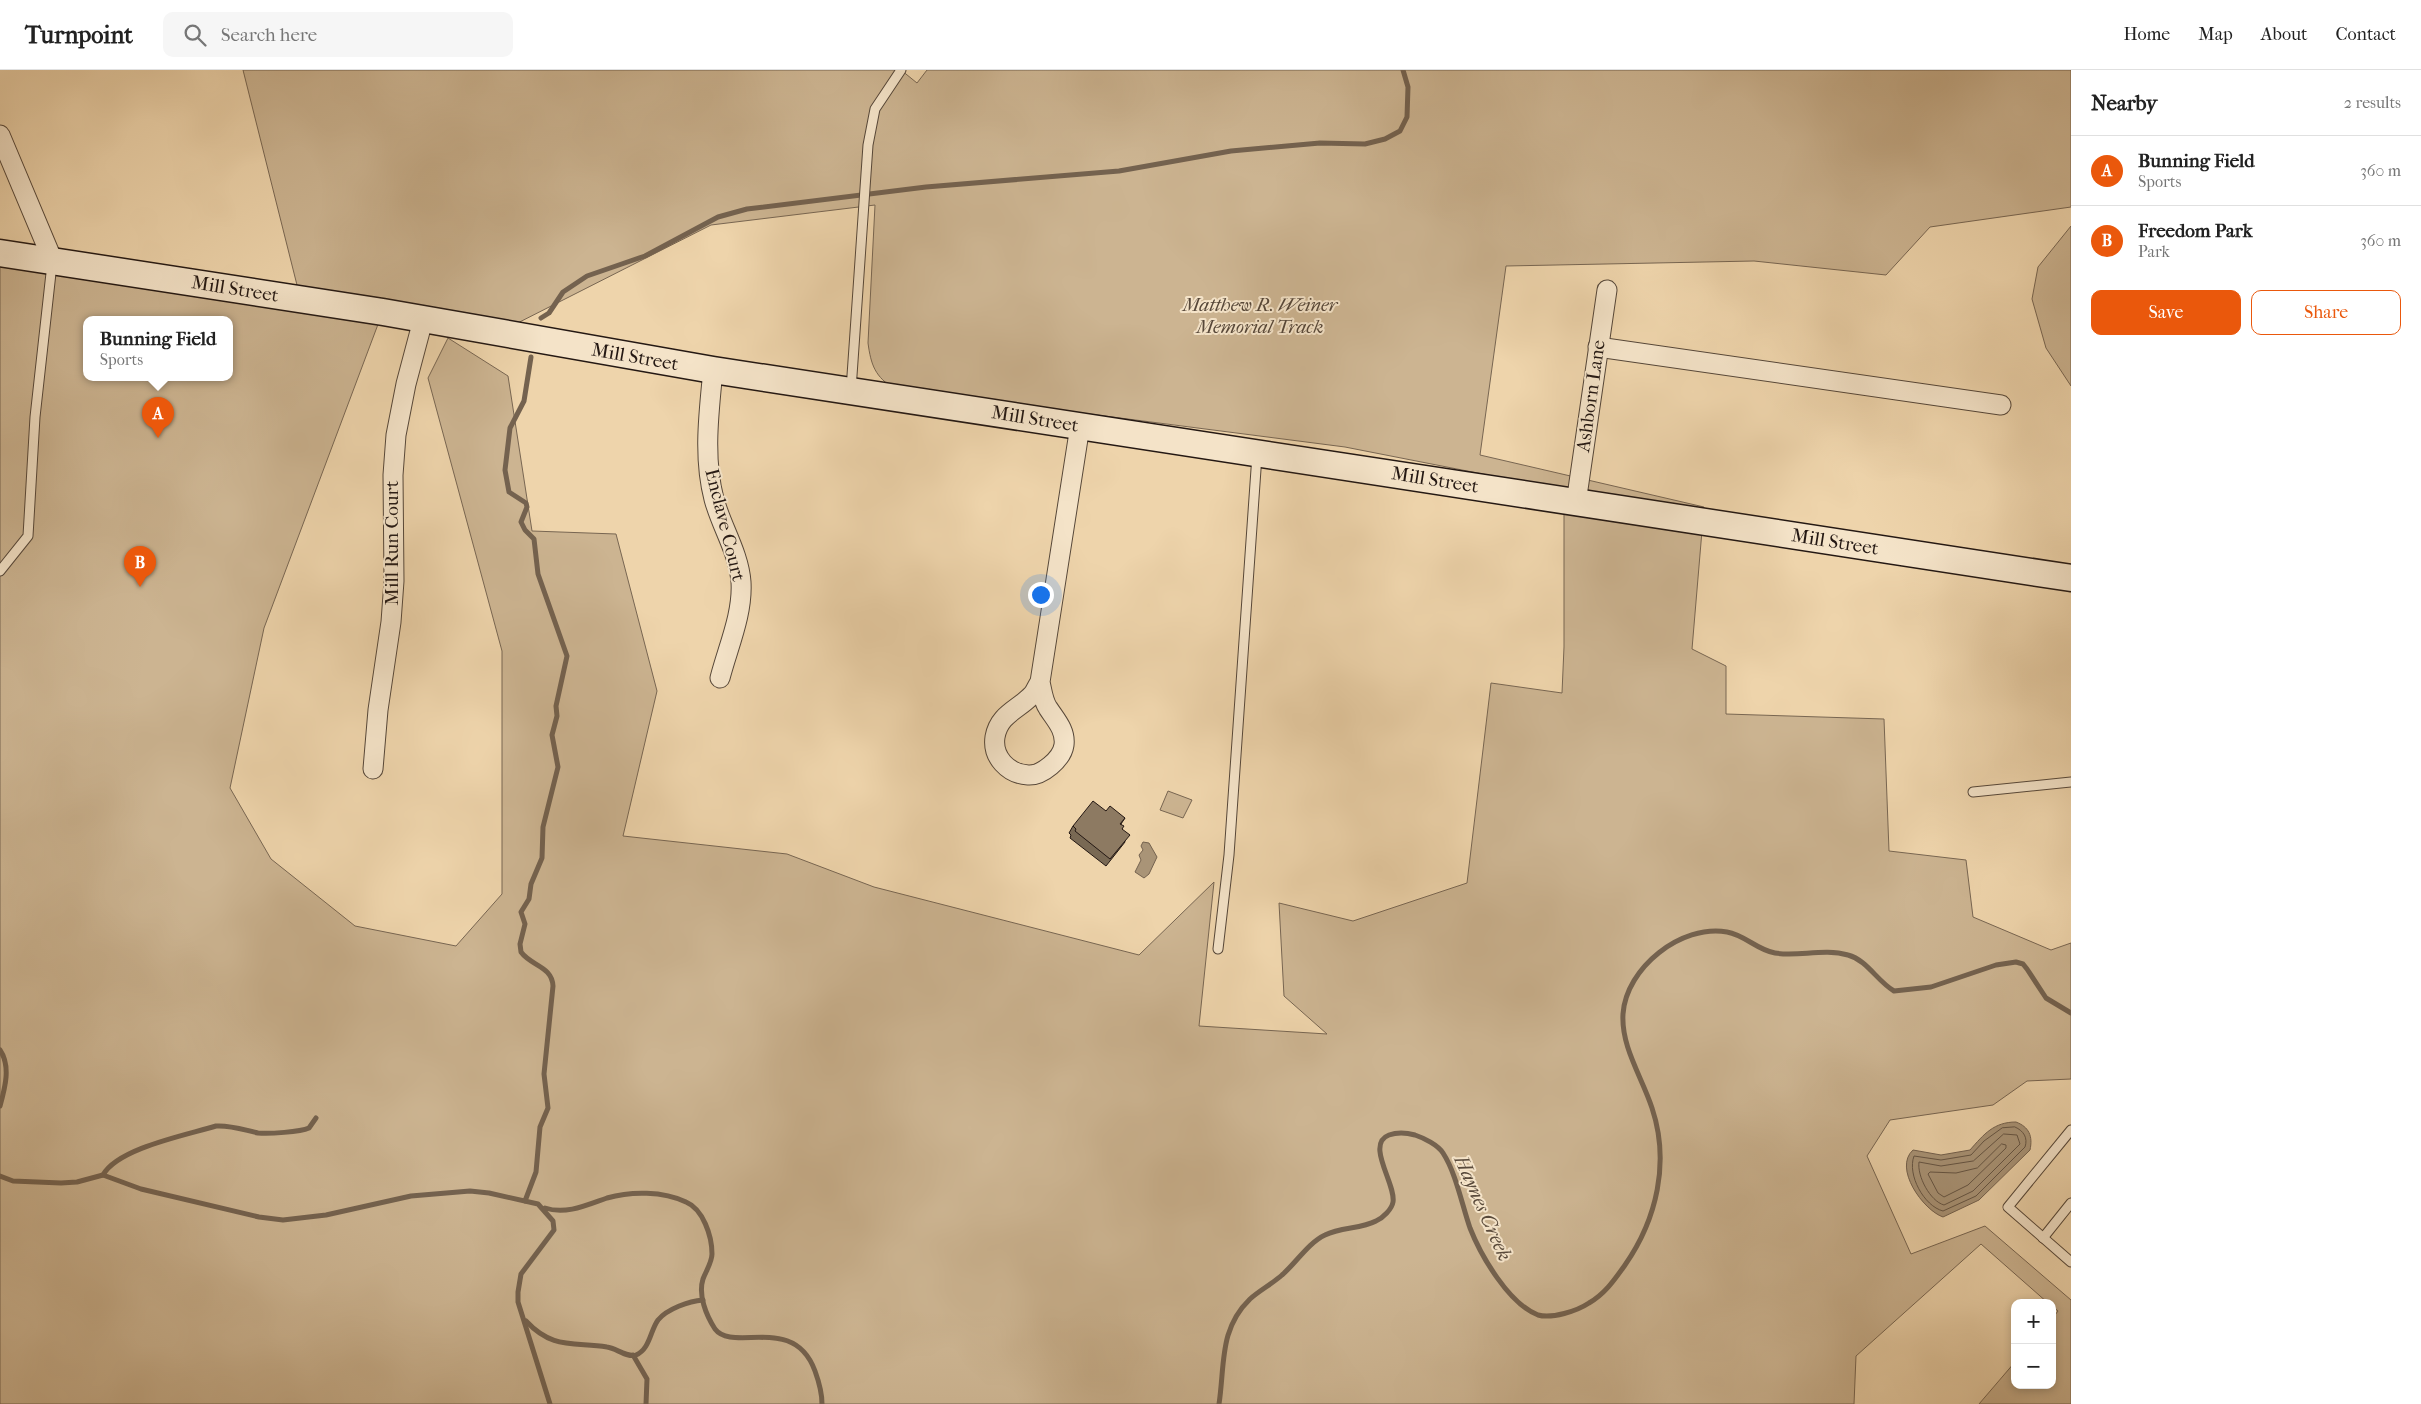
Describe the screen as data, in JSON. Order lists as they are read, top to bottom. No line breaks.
{"streets":{"street":["Mill Street","Ashborn Lane","Enclave Court","Mill Run Court"]},"crossings":[["Mill Street","Ashborn Lane"],["Mill Street","Enclave Court"],["Mill Street","Mill Run Court"]],"water":["Haynes Creek"],"parks":["Matthew R. Weiner Memorial Track"],"page":{"header":"Turnpoint","search":"Search here","nav":["Home","Map","About","Contact"],"heading":["Nearby","2 results"],"list":[{"mark":"A","name":"Bunning Field","note":"Sports","value":"360 m"},{"mark":"B","name":"Freedom Park","note":"Park","value":"360 m"}],"buttons":["Save","Share"],"popup":["Bunning Field","Sports"],"pins":["A","B"],"map_buttons":["+","−"]}}
